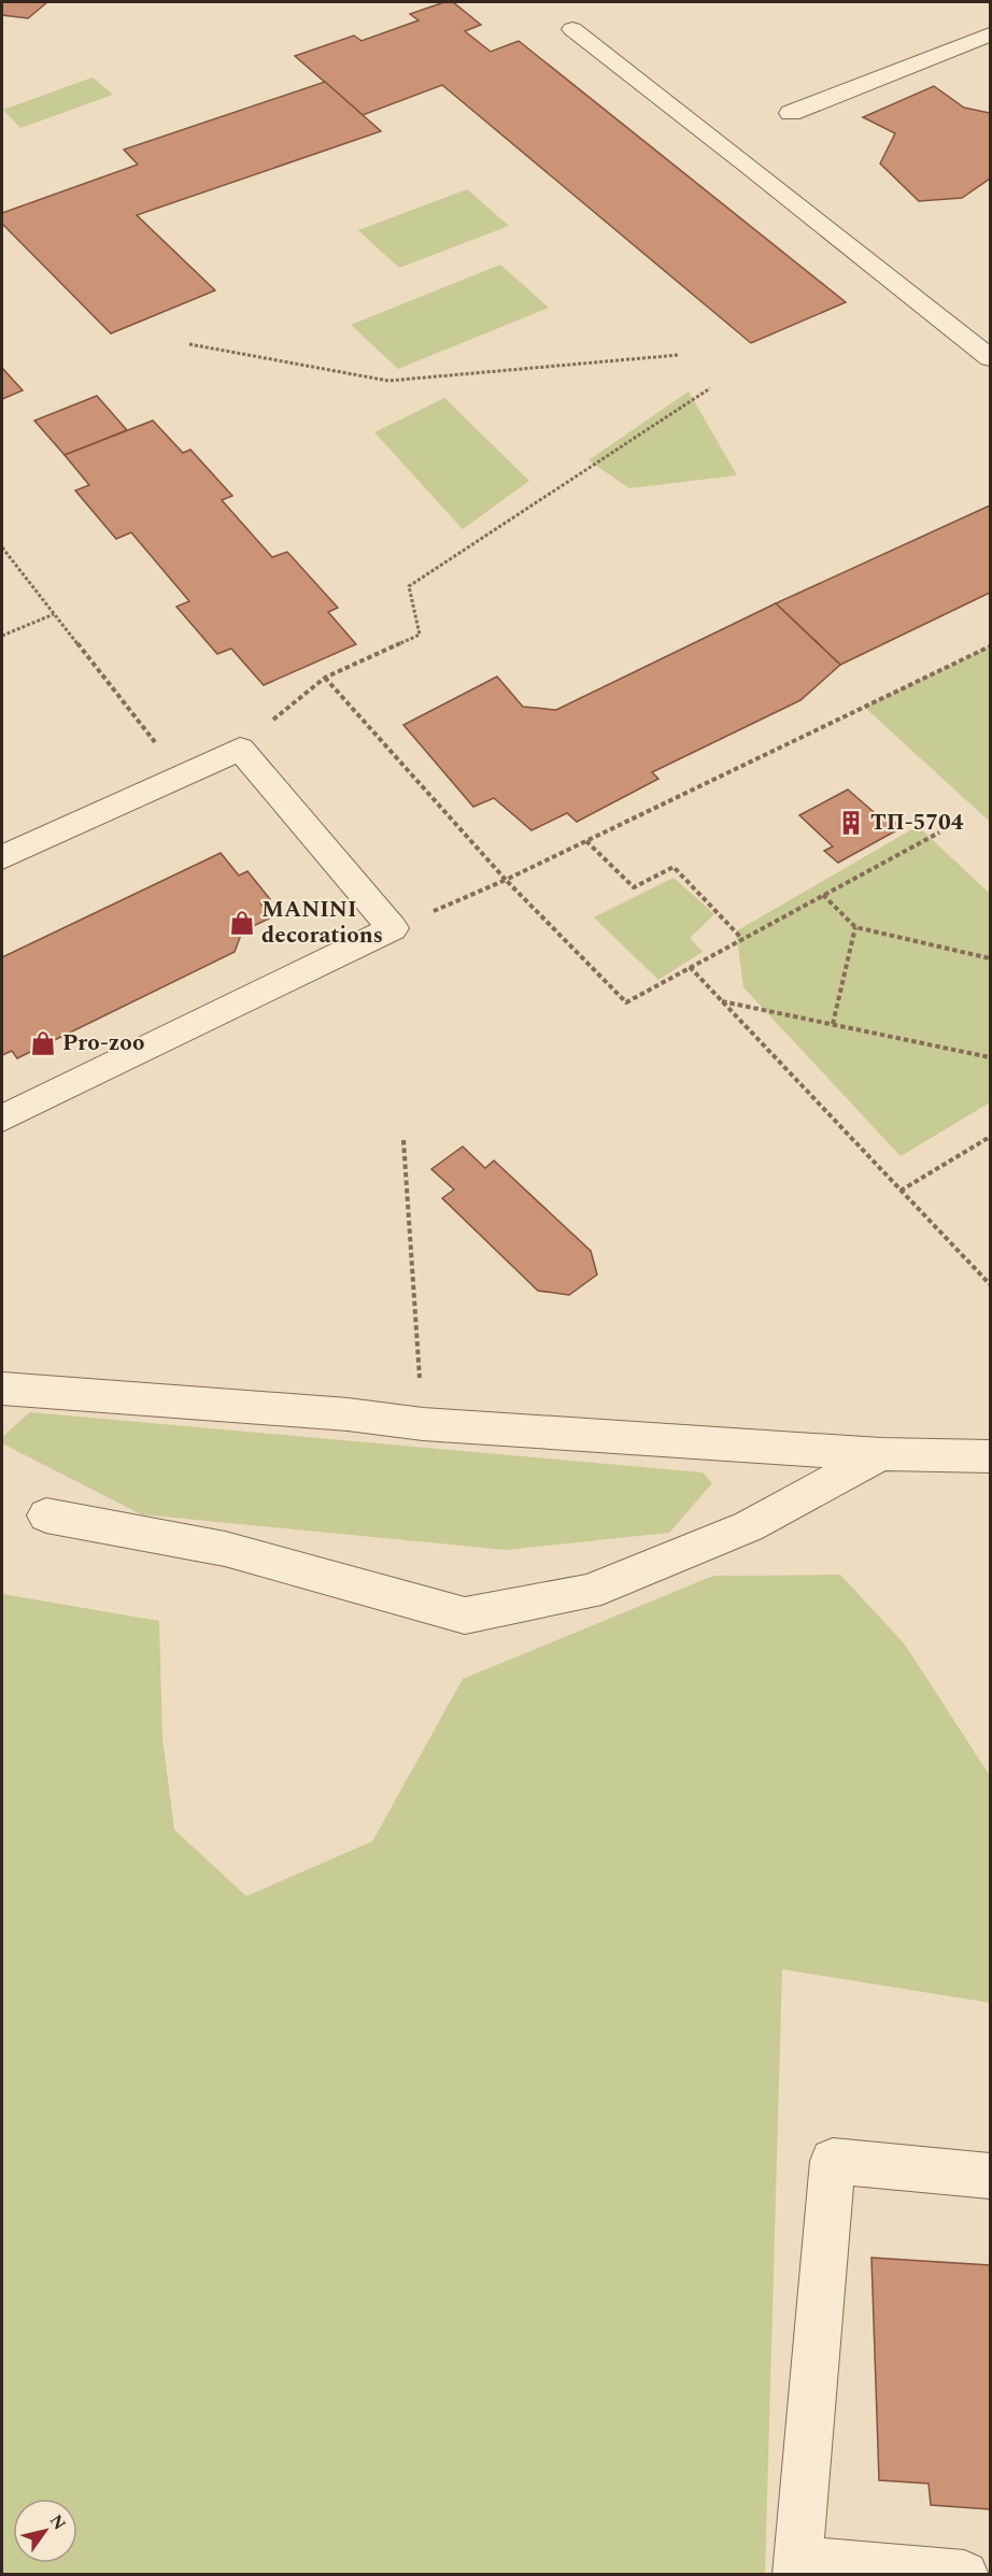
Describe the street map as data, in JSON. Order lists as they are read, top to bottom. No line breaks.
{"places":{"building":["ТП-5704"],"shop":["MANINI decorations","Pro-zoo"]},"north":"top right"}
